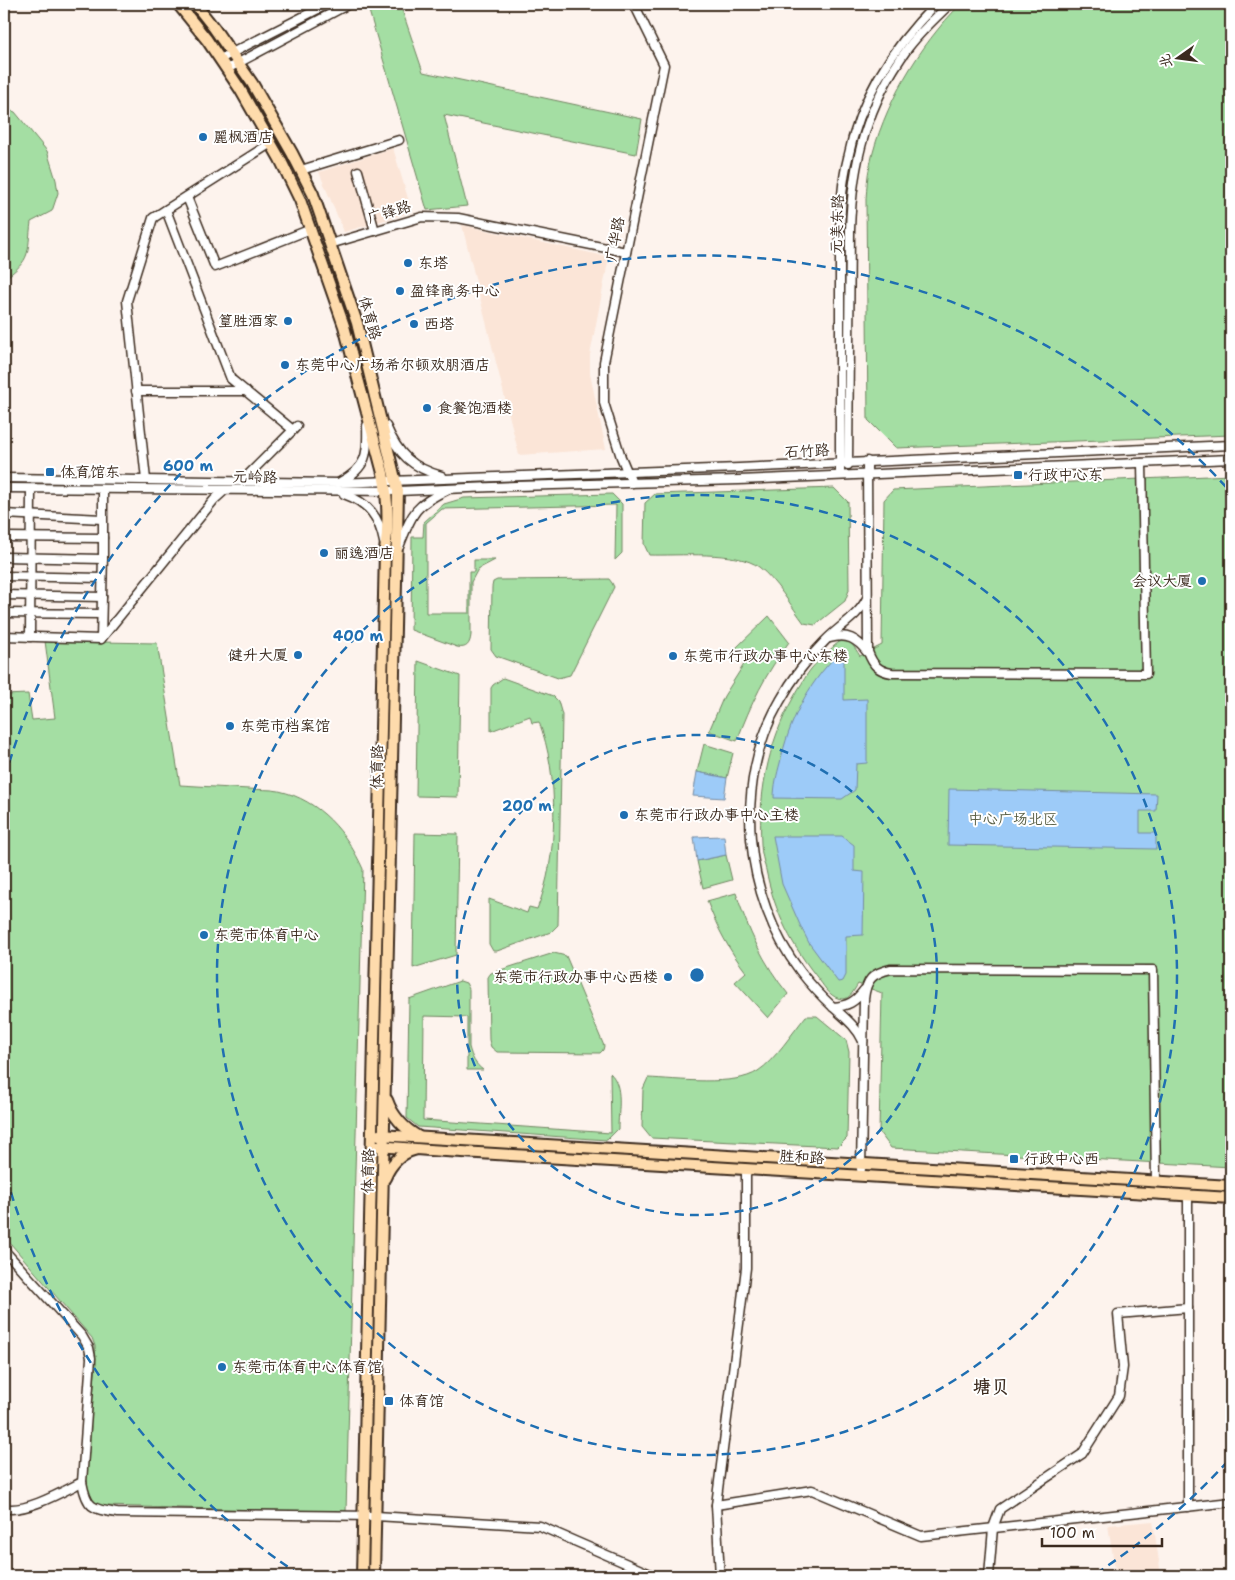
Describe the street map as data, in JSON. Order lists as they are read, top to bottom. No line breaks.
{"streets":{"main road":["体育路","胜和路"],"street":["广锋路","元美东路","广华路","石竹路","元岭路"]},"crossings":[["广锋路","广华路"],["广锋路","体育路"],["元美东路","石竹路"],["广华路","石竹路"],["体育路","石竹路"],["体育路","元岭路"],["体育路","胜和路"],["石竹路","元岭路"]],"districts":["塘贝"],"parks":["中心广场北区"],"places":{"other":["麗枫酒店","东塔","盈锋商务中心","篁胜酒家","西塔","东莞中心广场希尔顿欢朋酒店","食餐饱酒楼","丽逸酒店","会议大厦","健升大厦","东莞市行政办事中心东楼","东莞市档案馆","东莞市行政办事中心主楼","东莞市体育中心","东莞市行政办事中心西楼","东莞市体育中心体育馆"],"transit":["体育馆东","行政中心东","行政中心西","体育馆"]},"scale_bar":"100 m","north":"left","rings":["600 m","400 m","200 m"]}
